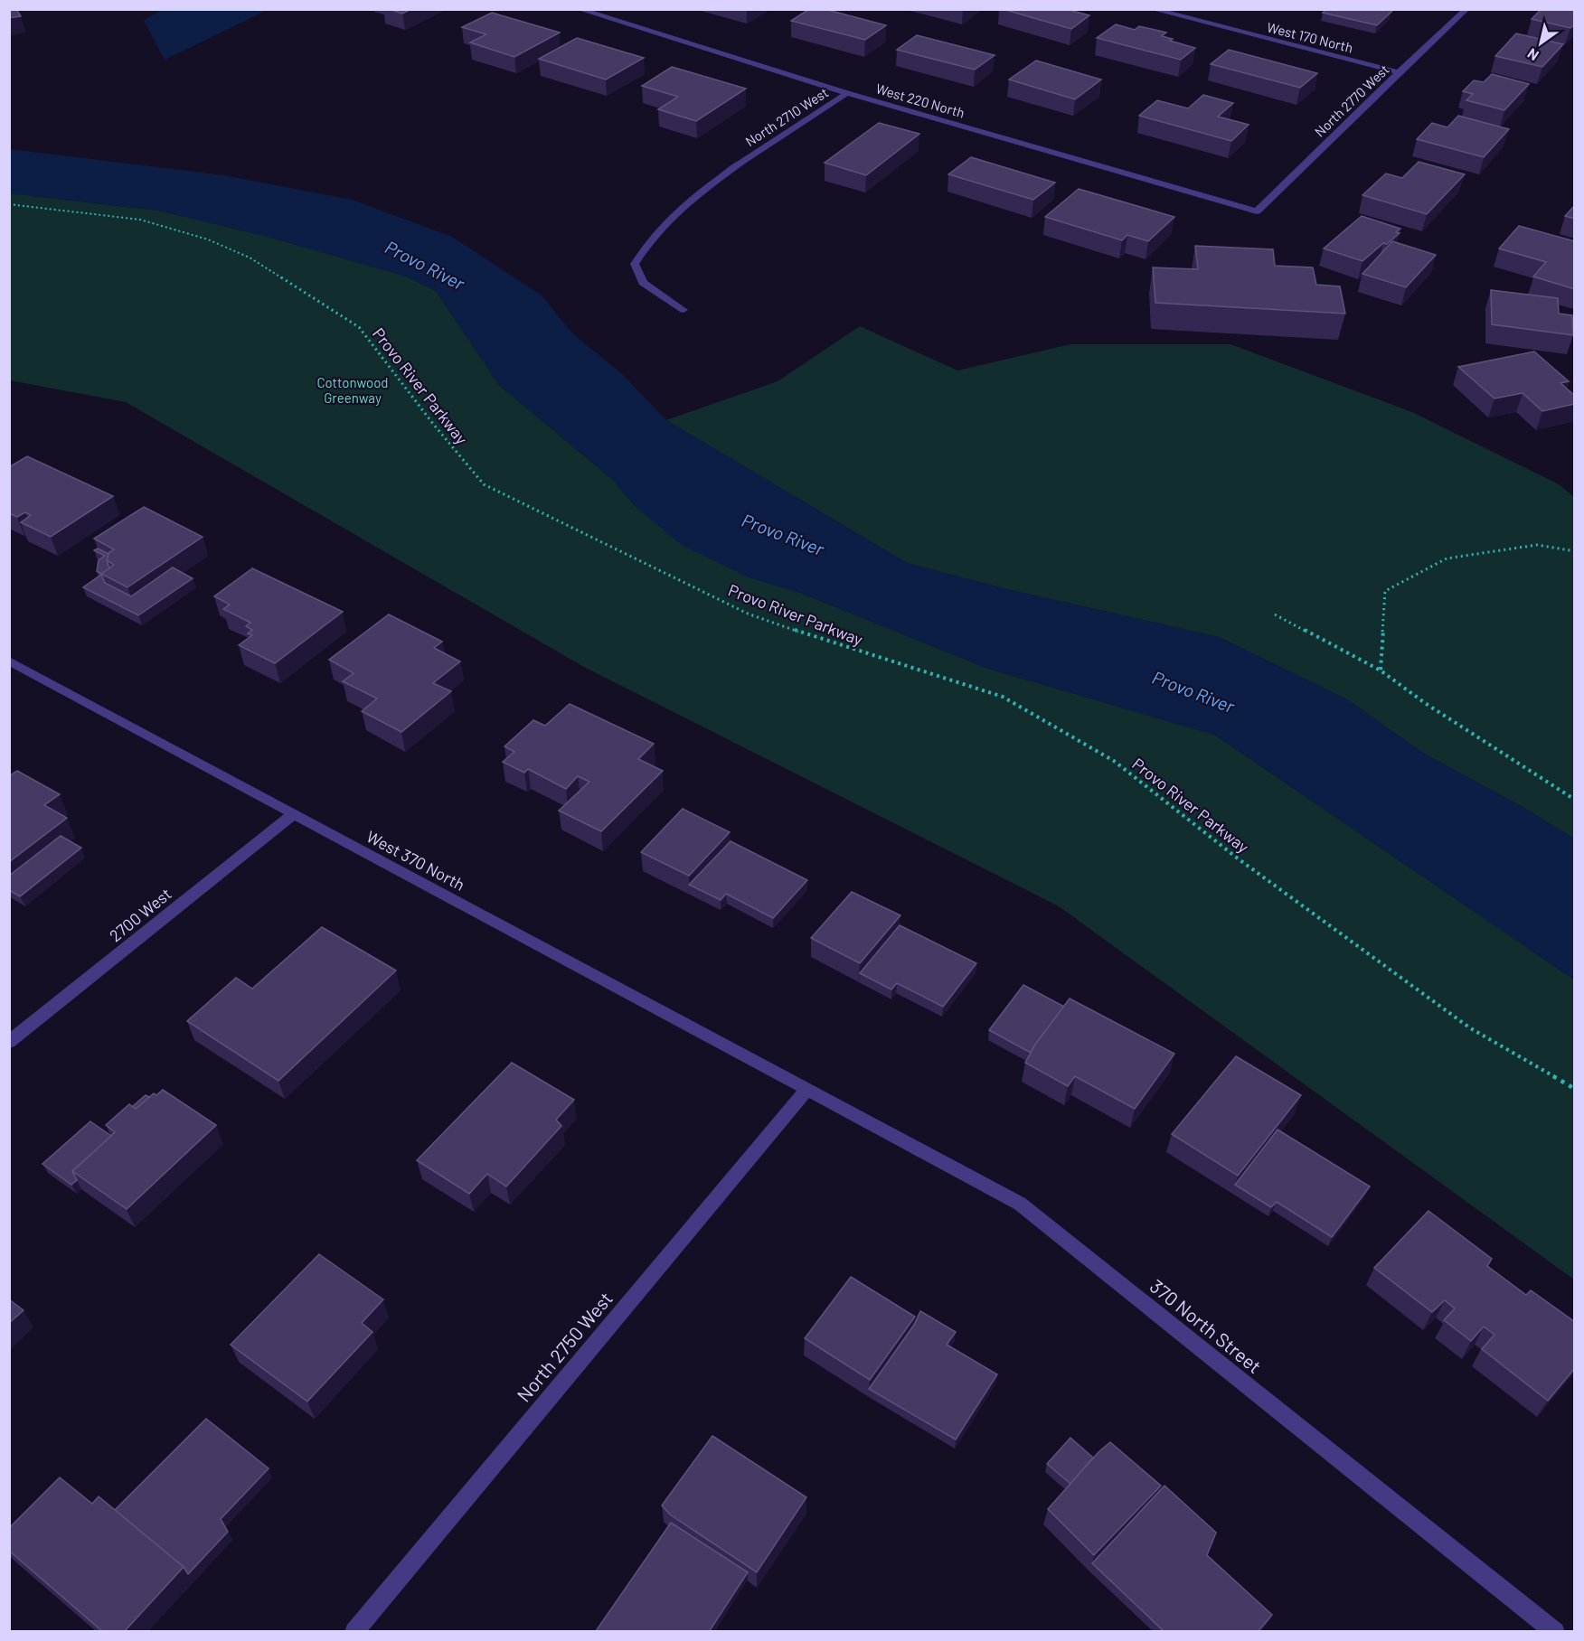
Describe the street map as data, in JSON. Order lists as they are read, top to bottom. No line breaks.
{"streets":{"street":["West 170 North","West 220 North","North 2770 West","North 2710 West","West 370 North","2700 West","370 North Street","North 2750 West"],"path":["Provo River Parkway"]},"crossings":[["West 170 North","North 2770 West"],["West 220 North","North 2770 West"],["West 220 North","North 2710 West"],["West 370 North","2700 West"],["West 370 North","370 North Street"],["West 370 North","North 2750 West"],["370 North Street","North 2750 West"]],"water":["Provo River"],"parks":["Cottonwood Greenway"],"north":"bottom left"}
